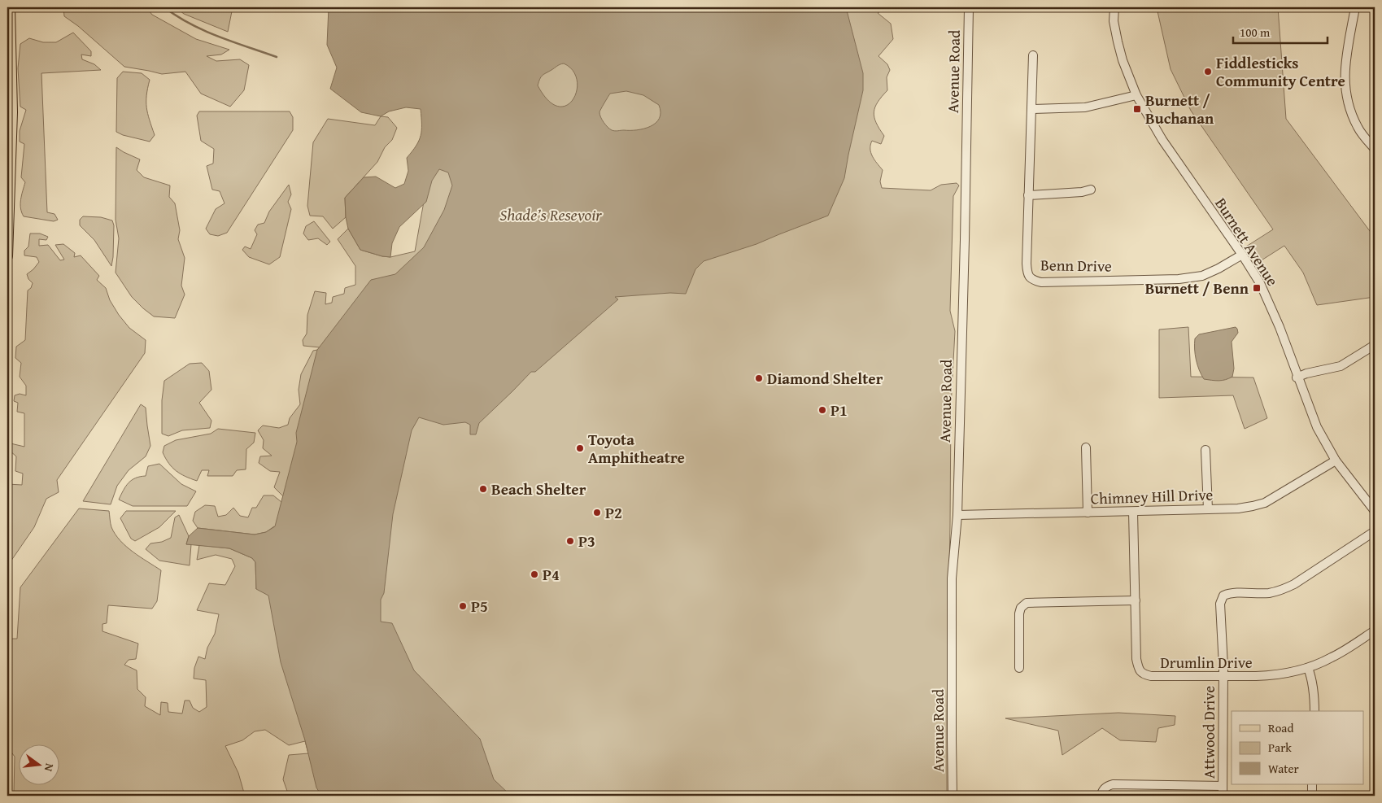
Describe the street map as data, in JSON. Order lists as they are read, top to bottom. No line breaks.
{"streets":{"street":["Avenue Road","Burnett Avenue","Benn Drive","Chimney Hill Drive","Drumlin Drive","Attwood Drive"]},"crossings":[["Avenue Road","Chimney Hill Drive"],["Burnett Avenue","Benn Drive"],["Burnett Avenue","Chimney Hill Drive"],["Chimney Hill Drive","Drumlin Drive"],["Drumlin Drive","Attwood Drive"]],"water":["Shade’s Resevoir"],"places":{"other":["Fiddlesticks Community Centre","Diamond Shelter","P1","Toyota Amphitheatre","Beach Shelter","P2","P3","P4","P5"],"transit":["Burnett / Buchanan","Burnett / Benn"]},"legend":["Road","Park","Water"],"scale_bar":"100 m","north":"right"}
